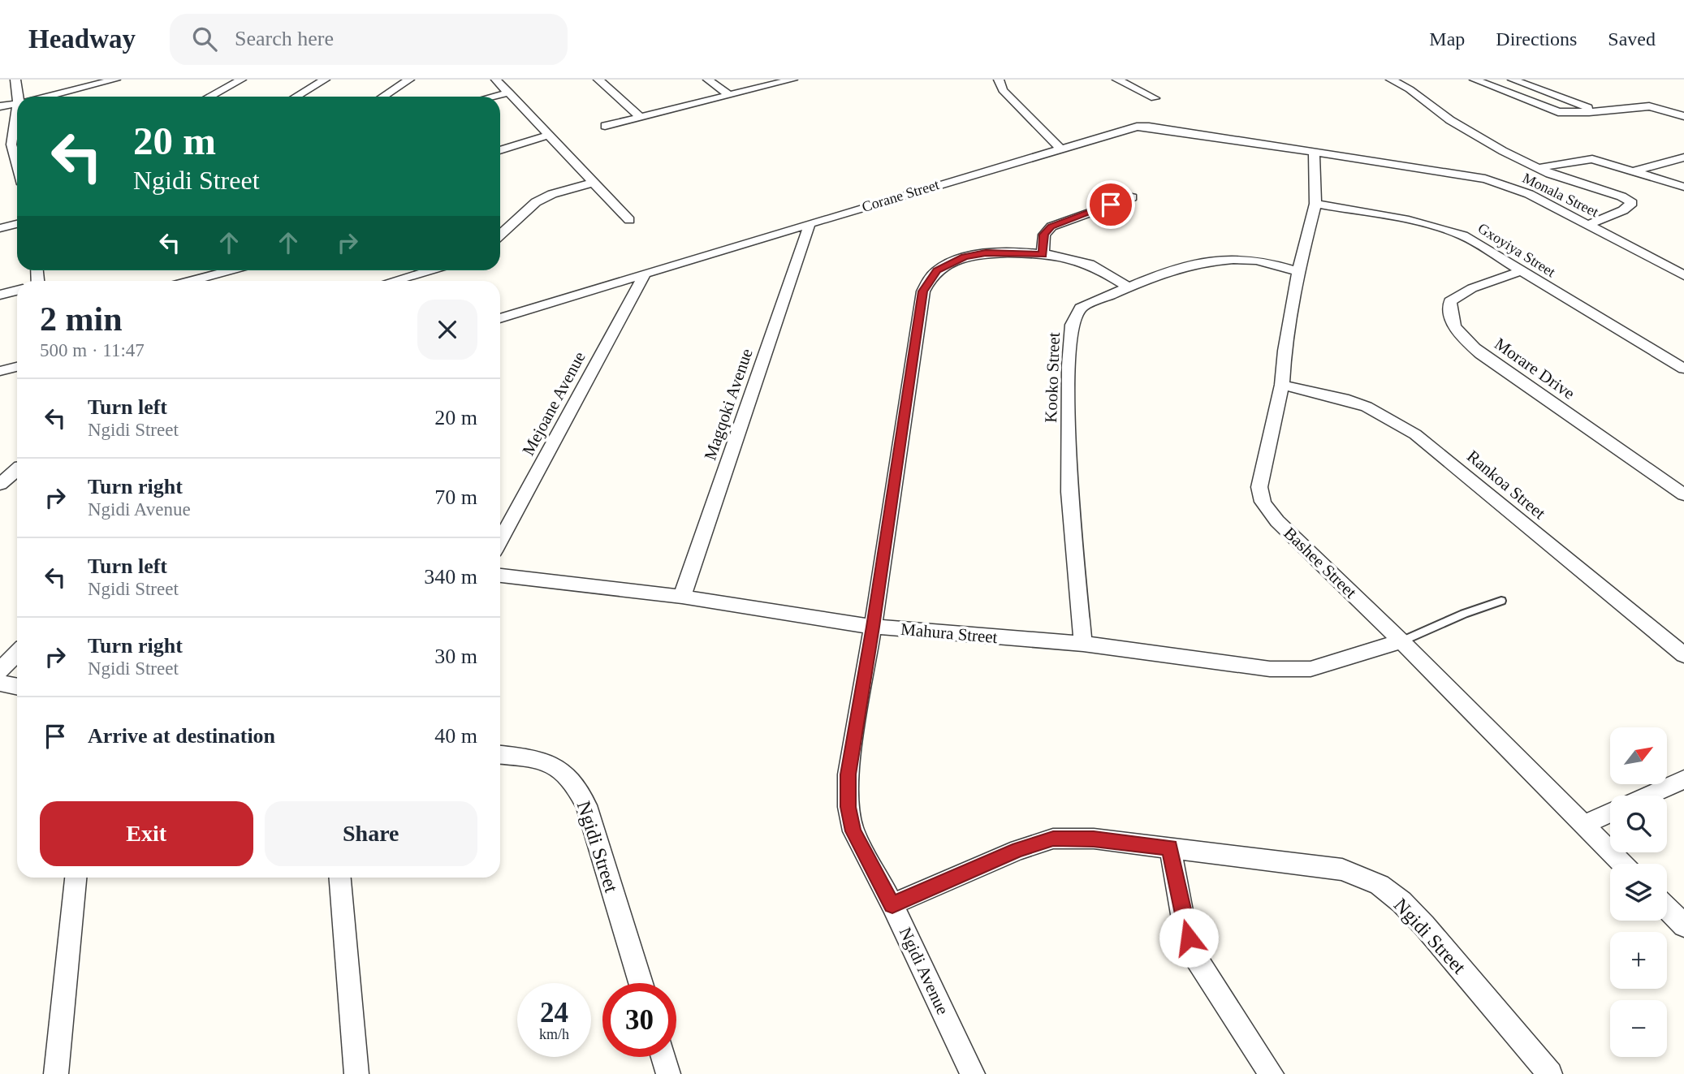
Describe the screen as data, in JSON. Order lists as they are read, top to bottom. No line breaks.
{"streets":{"street":["Monala Street","Corane Street","Gxoyiya Street","Morare Drive","Kooko Street","Mejoane Avenue","Magqoki Avenue","Rankoa Street","Bashee Street","Mahura Street","Ngidi Street","Ngidi Avenue"]},"crossings":[["Monala Street","Corane Street"],["Monala Street","Bashee Street"],["Corane Street","Mejoane Avenue"],["Corane Street","Magqoki Avenue"],["Corane Street","Bashee Street"],["Gxoyiya Street","Morare Drive"],["Gxoyiya Street","Bashee Street"],["Kooko Street","Bashee Street"],["Kooko Street","Mahura Street"],["Kooko Street","Ngidi Avenue"],["Magqoki Avenue","Mahura Street"],["Rankoa Street","Bashee Street"],["Bashee Street","Mahura Street"],["Mahura Street","Ngidi Avenue"],["Ngidi Street","Ngidi Avenue"]],"north":"top right","page":{"header":"Headway","search":"Search here","nav":["Map","Directions","Saved"],"turn":["20 m","Ngidi Street"],"heading":["2 min","500 m · 11:47"],"list":[{"name":"Turn left","note":"Ngidi Street","value":"20 m"},{"name":"Turn right","note":"Ngidi Avenue","value":"70 m"},{"name":"Turn left","note":"Ngidi Street","value":"340 m"},{"name":"Turn right","note":"Ngidi Street","value":"30 m"},{"name":"Arrive at destination","value":"40 m"}],"map_buttons":["+","−"],"buttons":["Exit","Share"],"speed":"24 km/h","limit":"30"}}
